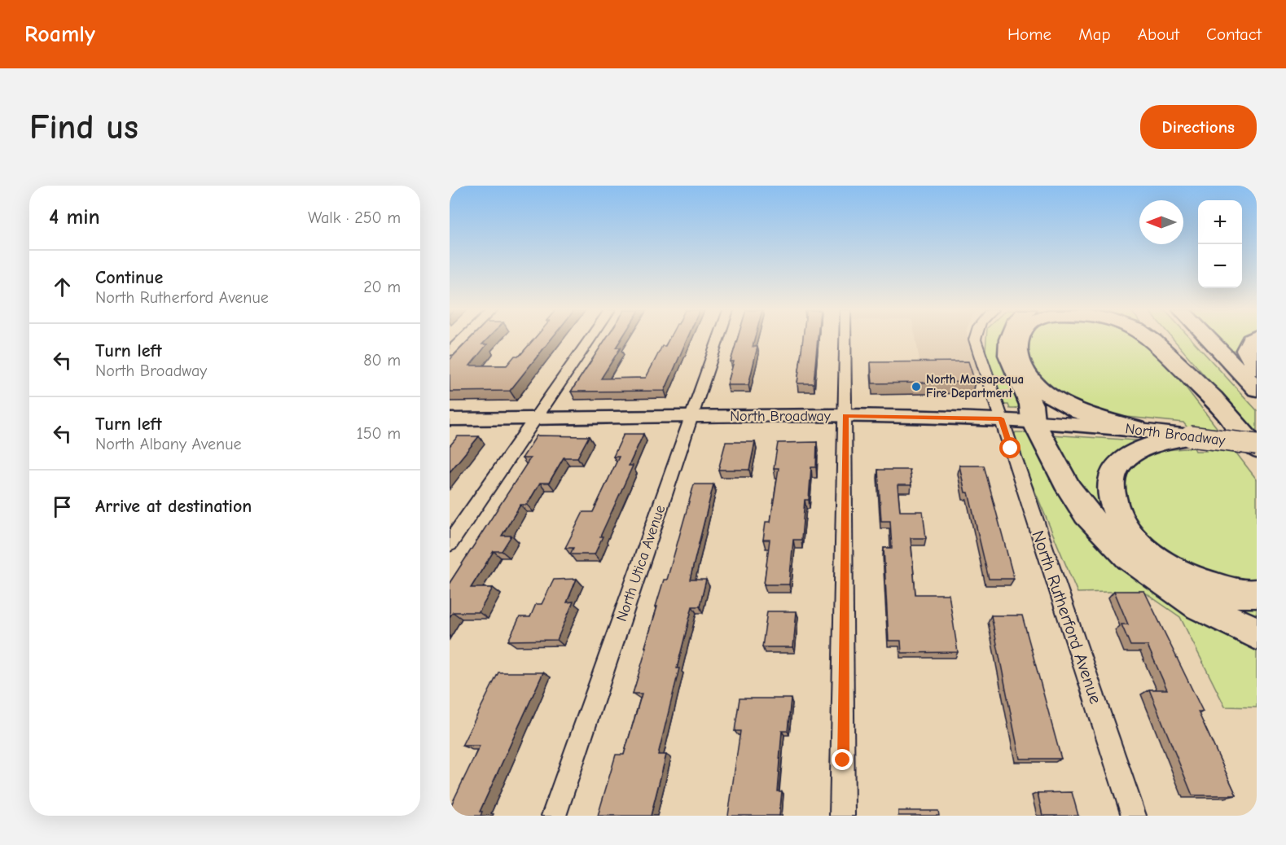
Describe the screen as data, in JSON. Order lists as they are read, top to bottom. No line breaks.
{"streets":{"main road":["North Broadway"],"street":["North Utica Avenue","North Rutherford Avenue"]},"crossings":[["North Broadway","North Utica Avenue"],["North Broadway","North Rutherford Avenue"]],"places":["North Massapequa Fire Department"],"north":"left","page":{"header":"Roamly","nav":["Home","Map","About","Contact"],"buttons":"Directions","title":"Find us","heading":["4 min","Walk · 250 m"],"map_buttons":["+","−"],"list":[["Continue","North Rutherford Avenue","20 m"],["Turn left","North Broadway","80 m"],["Turn left","North Albany Avenue","150 m"],"Arrive at destination"]}}
